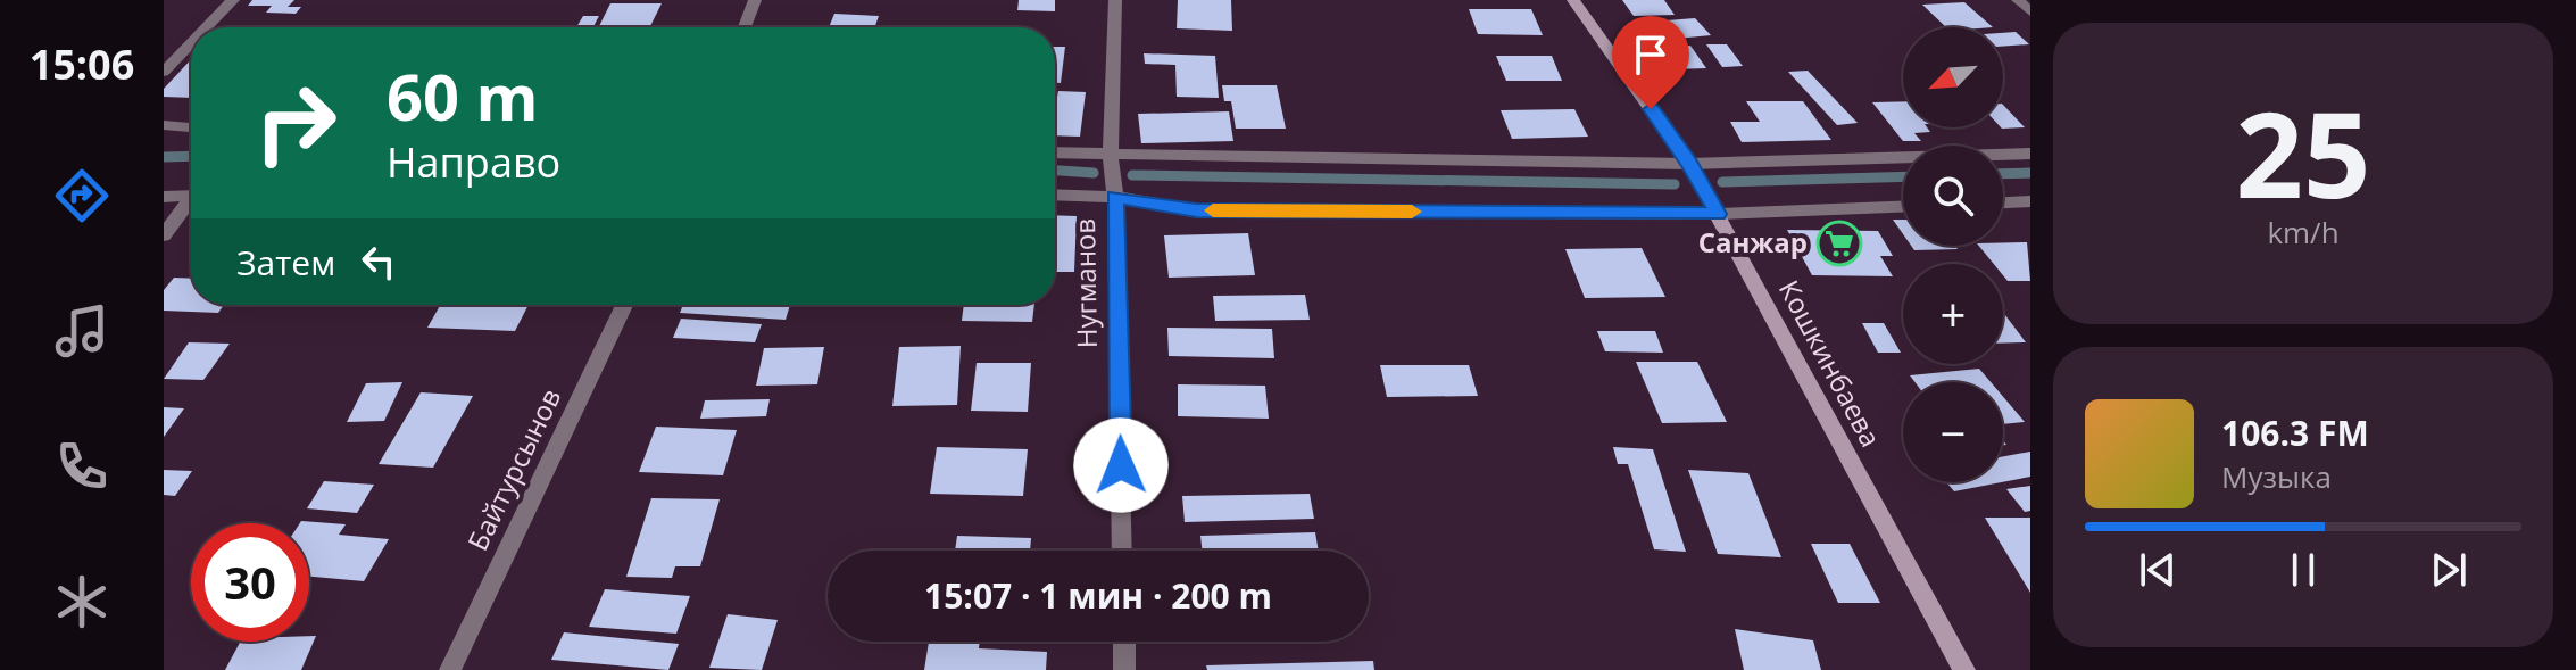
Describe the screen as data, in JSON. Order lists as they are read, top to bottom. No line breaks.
{"streets":{"main road":["Кошкинбаева"],"street":["Нугманов","Байтурсынов"]},"places":{"supermarket":["Санжар"]},"north":"bottom left","page":{"tabs":"15:06","tile":["25","km/h"],"map_buttons":["+","−"],"turn":["60 m","Направо"],"then":"Затем","song":["106.3 FM","Музыка"],"limit":"30","trip":"15:07 · 1 мин · 200 m"}}
